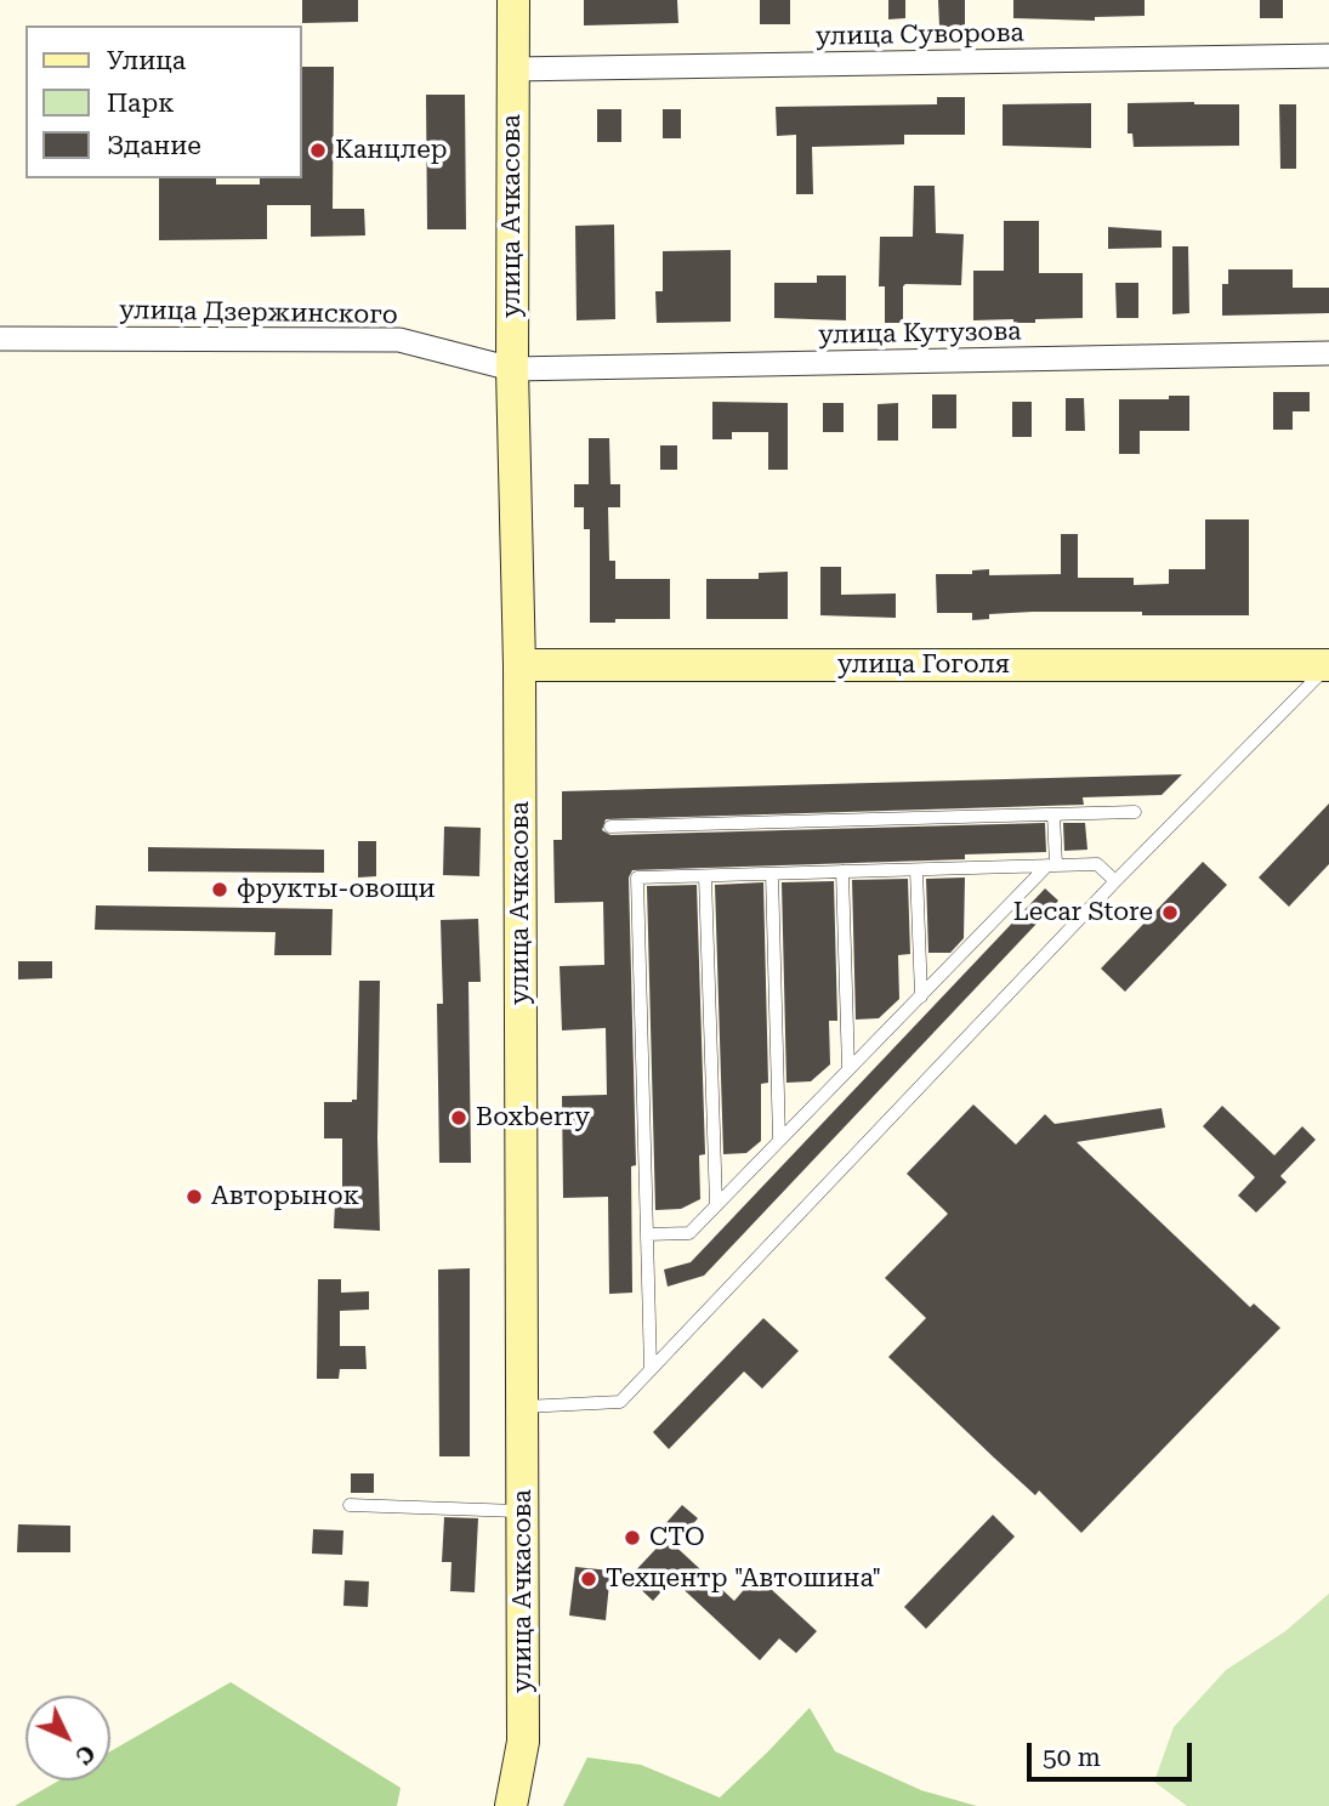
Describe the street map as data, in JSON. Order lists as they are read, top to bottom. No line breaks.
{"streets":{"main road":["улица Ачкасова","улица Гоголя"],"street":["улица Суворова","улица Дзержинского","улица Кутузова"]},"crossings":[["улица Суворова","улица Ачкасова"],["улица Ачкасова","улица Дзержинского"],["улица Ачкасова","улица Кутузова"],["улица Ачкасова","улица Гоголя"],["улица Дзержинского","улица Кутузова"]],"places":["Канцлер","фрукты-овощи","Lecar Store","Boxberry","Авторынок","СТО","Техцентр \"Автошина\""],"legend":["Улица","Парк","Здание"],"scale_bar":"50 m","north":"bottom right"}
